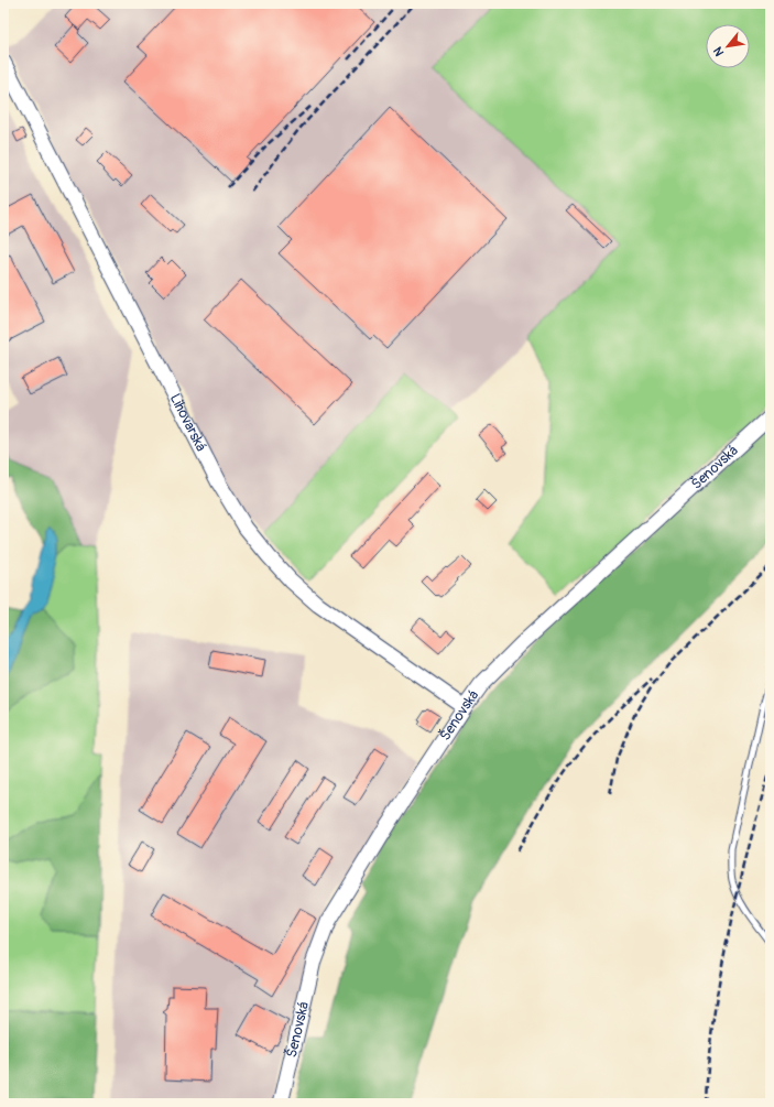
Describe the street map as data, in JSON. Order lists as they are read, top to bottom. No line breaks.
{"streets":{"street":["Lihovarská","Šenovská"]},"crossings":[["Lihovarská","Šenovská"]],"north":"bottom left"}
